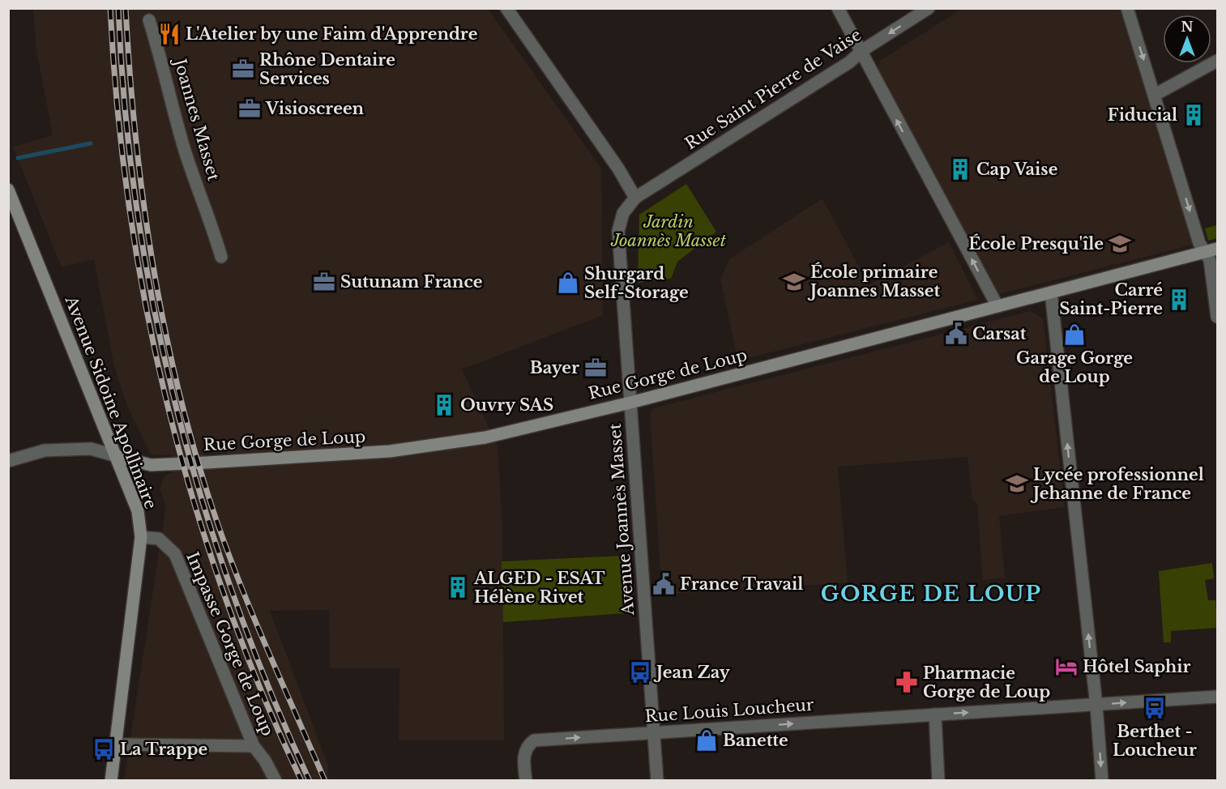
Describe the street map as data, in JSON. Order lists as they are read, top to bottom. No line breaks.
{"streets":{"street":["Rue Saint Pierre de Vaise","Joannes Masset","Rue Gorge de Loup","Avenue Sidoine Apollinaire","Avenue Joannès Masset","Impasse Gorge de Loup","Rue Louis Loucheur"]},"crossings":[["Rue Saint Pierre de Vaise","Avenue Joannès Masset"],["Rue Gorge de Loup","Avenue Sidoine Apollinaire"],["Rue Gorge de Loup","Avenue Joannès Masset"],["Avenue Sidoine Apollinaire","Impasse Gorge de Loup"],["Avenue Joannès Masset","Rue Louis Loucheur"]],"one_way":["Rue Louis Loucheur"],"districts":["GORGE DE LOUP"],"parks":["Jardin Joannès Masset"],"places":{"restaurant":["L'Atelier by une Faim d'Apprendre"],"office":["Rhône Dentaire Services","Visioscreen","Sutunam France","Bayer"],"building":["Fiducial","Cap Vaise","Carré Saint-Pierre","Ouvry SAS","ALGED - ESAT Hélène Rivet"],"school or university":["École Presqu'île","École primaire Joannes Masset","Lycée professionnel Jehanne de France"],"shop":["Shurgard Self-Storage","Garage Gorge de Loup","Banette"],"public building":["Carsat","France Travail"],"hotel":["Hôtel Saphir"],"bus stop":["Jean Zay","Berthet - Loucheur","La Trappe"],"pharmacy":["Pharmacie Gorge de Loup"]},"north":"top"}
